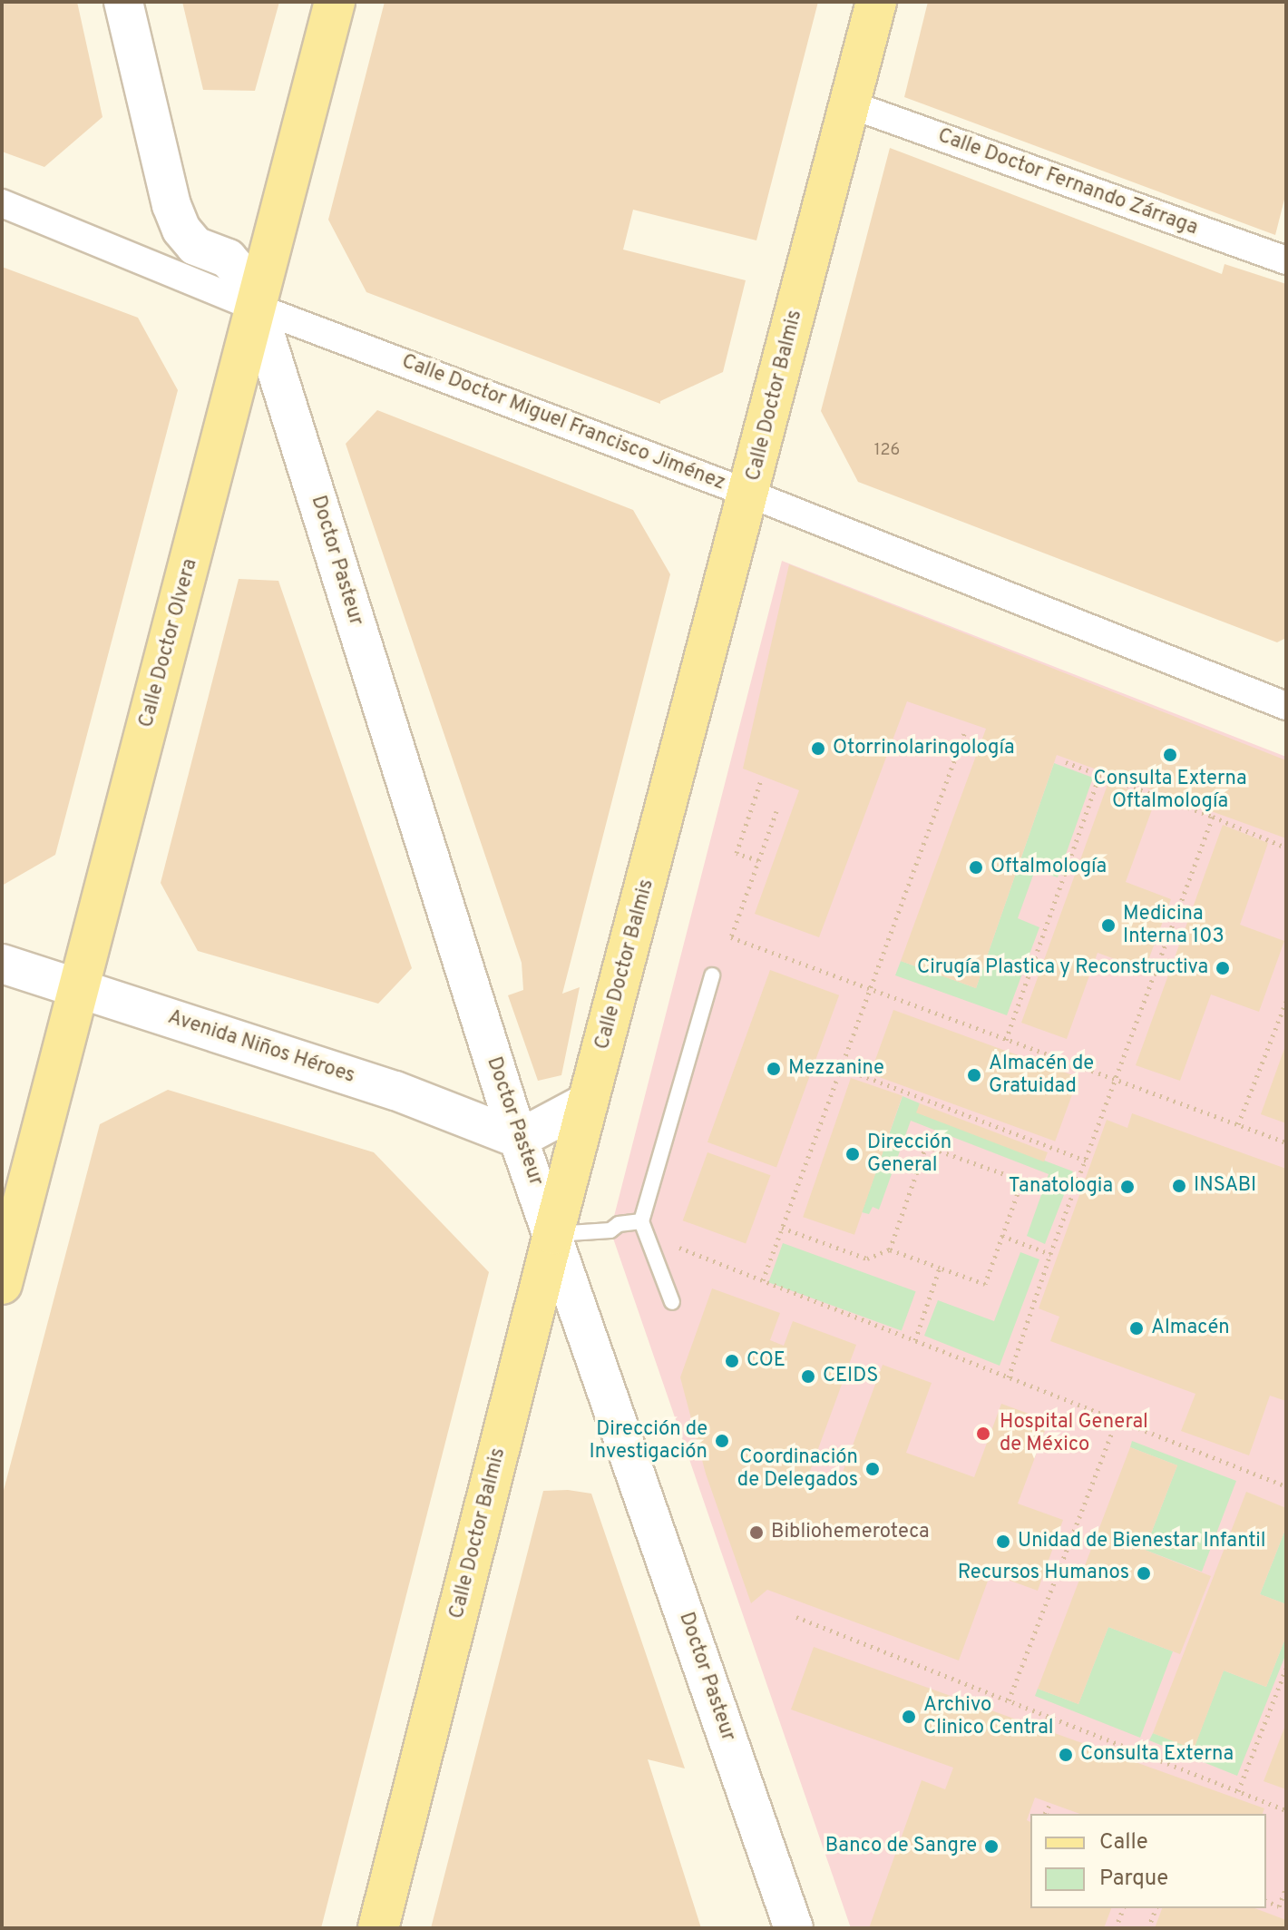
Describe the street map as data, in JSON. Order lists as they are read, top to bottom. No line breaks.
{"streets":{"main road":["Calle Doctor Balmis","Calle Doctor Olvera"],"street":["Calle Doctor Fernando Zárraga","Calle Doctor Miguel Francisco Jiménez","Doctor Pasteur","Avenida Niños Héroes"]},"crossings":[["Calle Doctor Fernando Zárraga","Calle Doctor Balmis"],["Calle Doctor Balmis","Calle Doctor Miguel Francisco Jiménez"],["Calle Doctor Balmis","Doctor Pasteur"],["Calle Doctor Miguel Francisco Jiménez","Doctor Pasteur"],["Calle Doctor Miguel Francisco Jiménez","Calle Doctor Olvera"],["Doctor Pasteur","Calle Doctor Olvera"],["Doctor Pasteur","Avenida Niños Héroes"],["Calle Doctor Olvera","Avenida Niños Héroes"]],"places":["Otorrinolaringología","Consulta Externa Oftalmología","Oftalmología","Medicina Interna 103","Cirugía Plastica y Reconstructiva","Mezzanine","Almacén de Gratuidad","Dirección General","INSABI","Tanatologia","Almacén","COE","CEIDS","Hospital General de México","Dirección de Investigación","Coordinación de Delegados","Bibliohemeroteca","Unidad de Bienestar Infantil","Recursos Humanos","Archivo Clinico Central","Consulta Externa","Banco de Sangre"],"house_numbers":["126"],"legend":["Calle","Parque"]}
